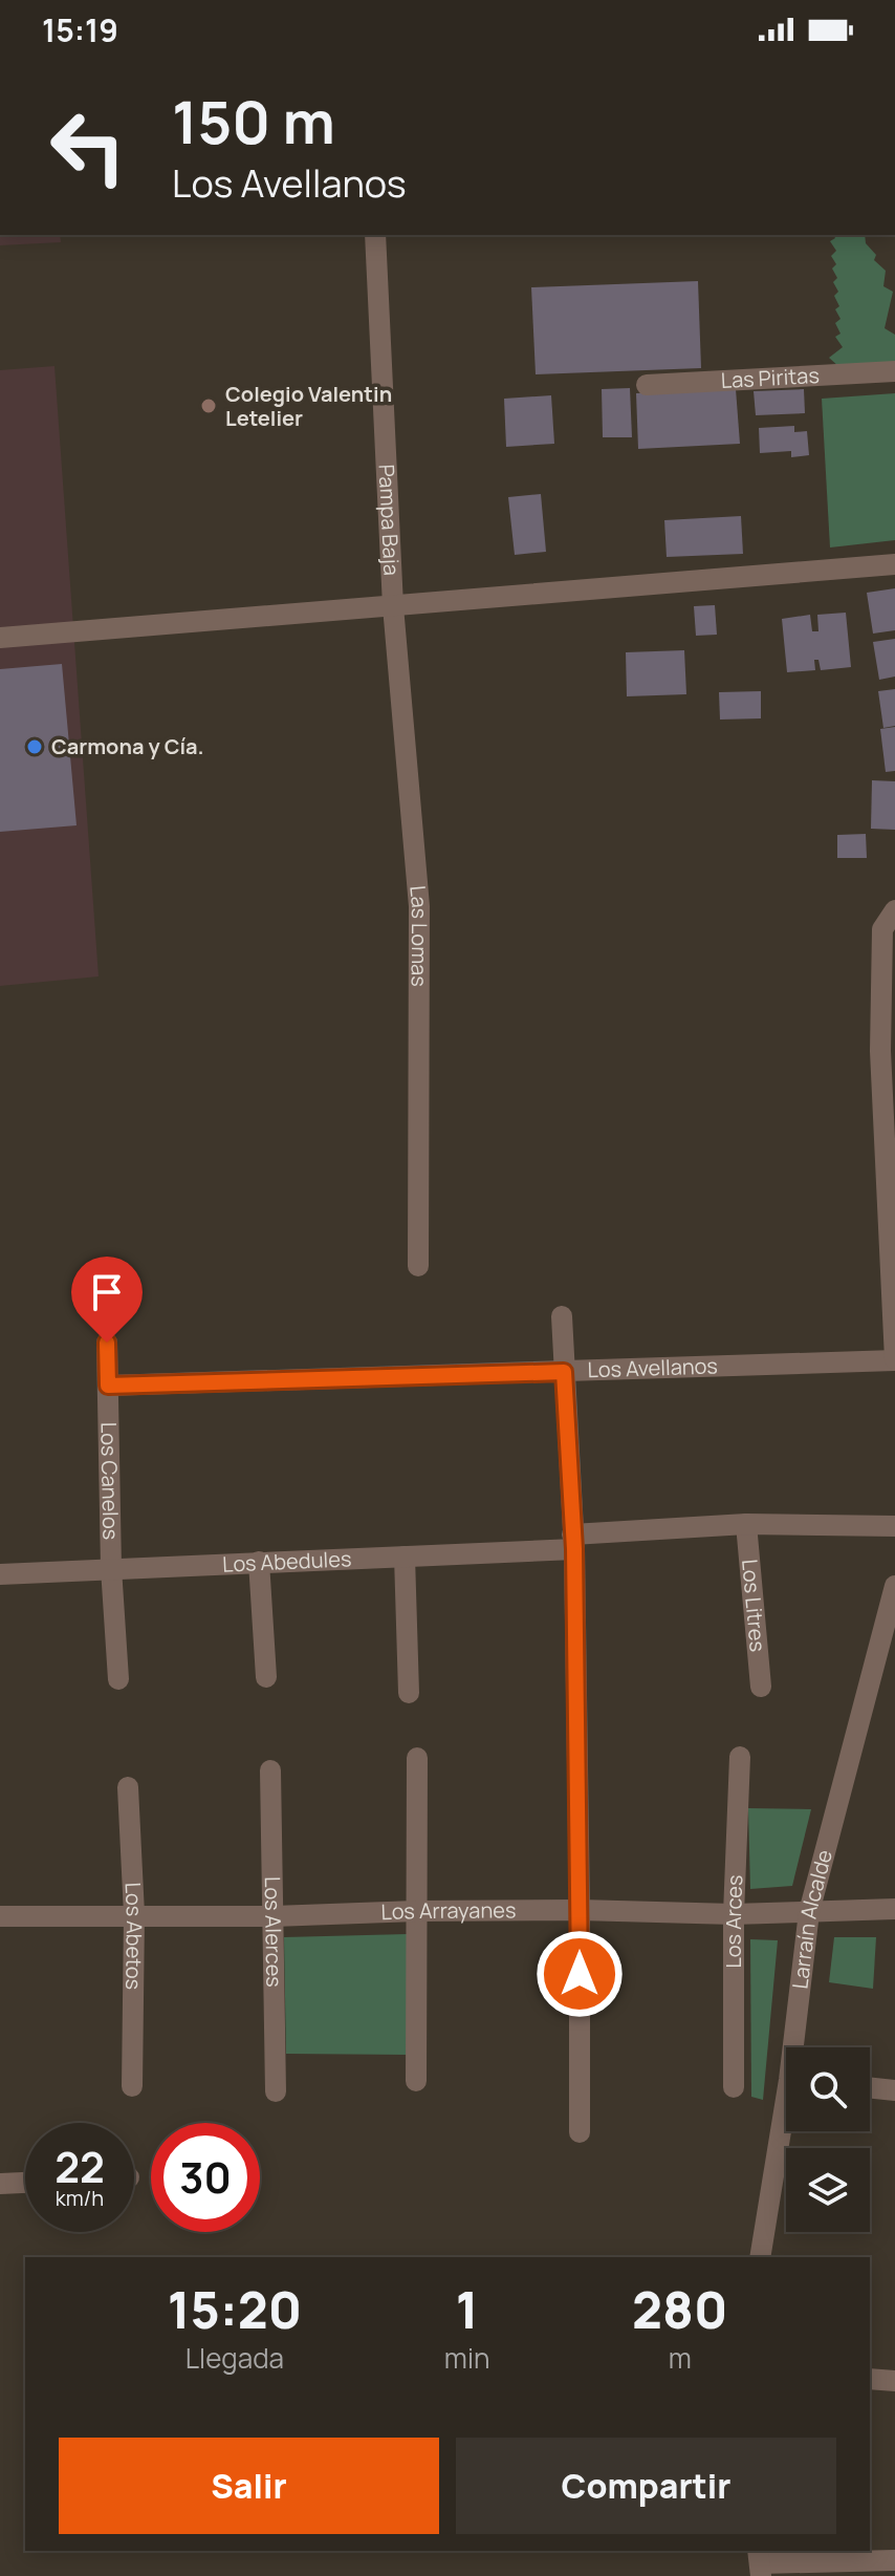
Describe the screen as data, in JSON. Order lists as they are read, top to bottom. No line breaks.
{"streets":{"street":["Las Piritas","Pampa Baja","Las Lomas","Los Avellanos","Los Canelos","Los Abedules","Los Litres","Los Arrayanes","Larraín Alcalde","Los Arces","Los Alerces","Los Abetos"]},"crossings":[["Pampa Baja","Las Lomas"],["Los Avellanos","Los Canelos"],["Los Canelos","Los Abedules"],["Los Abedules","Los Litres"],["Los Arrayanes","Larraín Alcalde"],["Los Arrayanes","Los Arces"],["Los Arrayanes","Los Alerces"],["Los Arrayanes","Los Abetos"]],"places":["Colegio Valentin Letelier","Carmona y Cía."],"page":{"status":"15:19","turn":["150 m","Los Avellanos"],"speed":"22 km/h","limit":"30","eta":["15:20","Llegada","1","min","280","m"],"buttons":["Salir","Compartir"]}}
